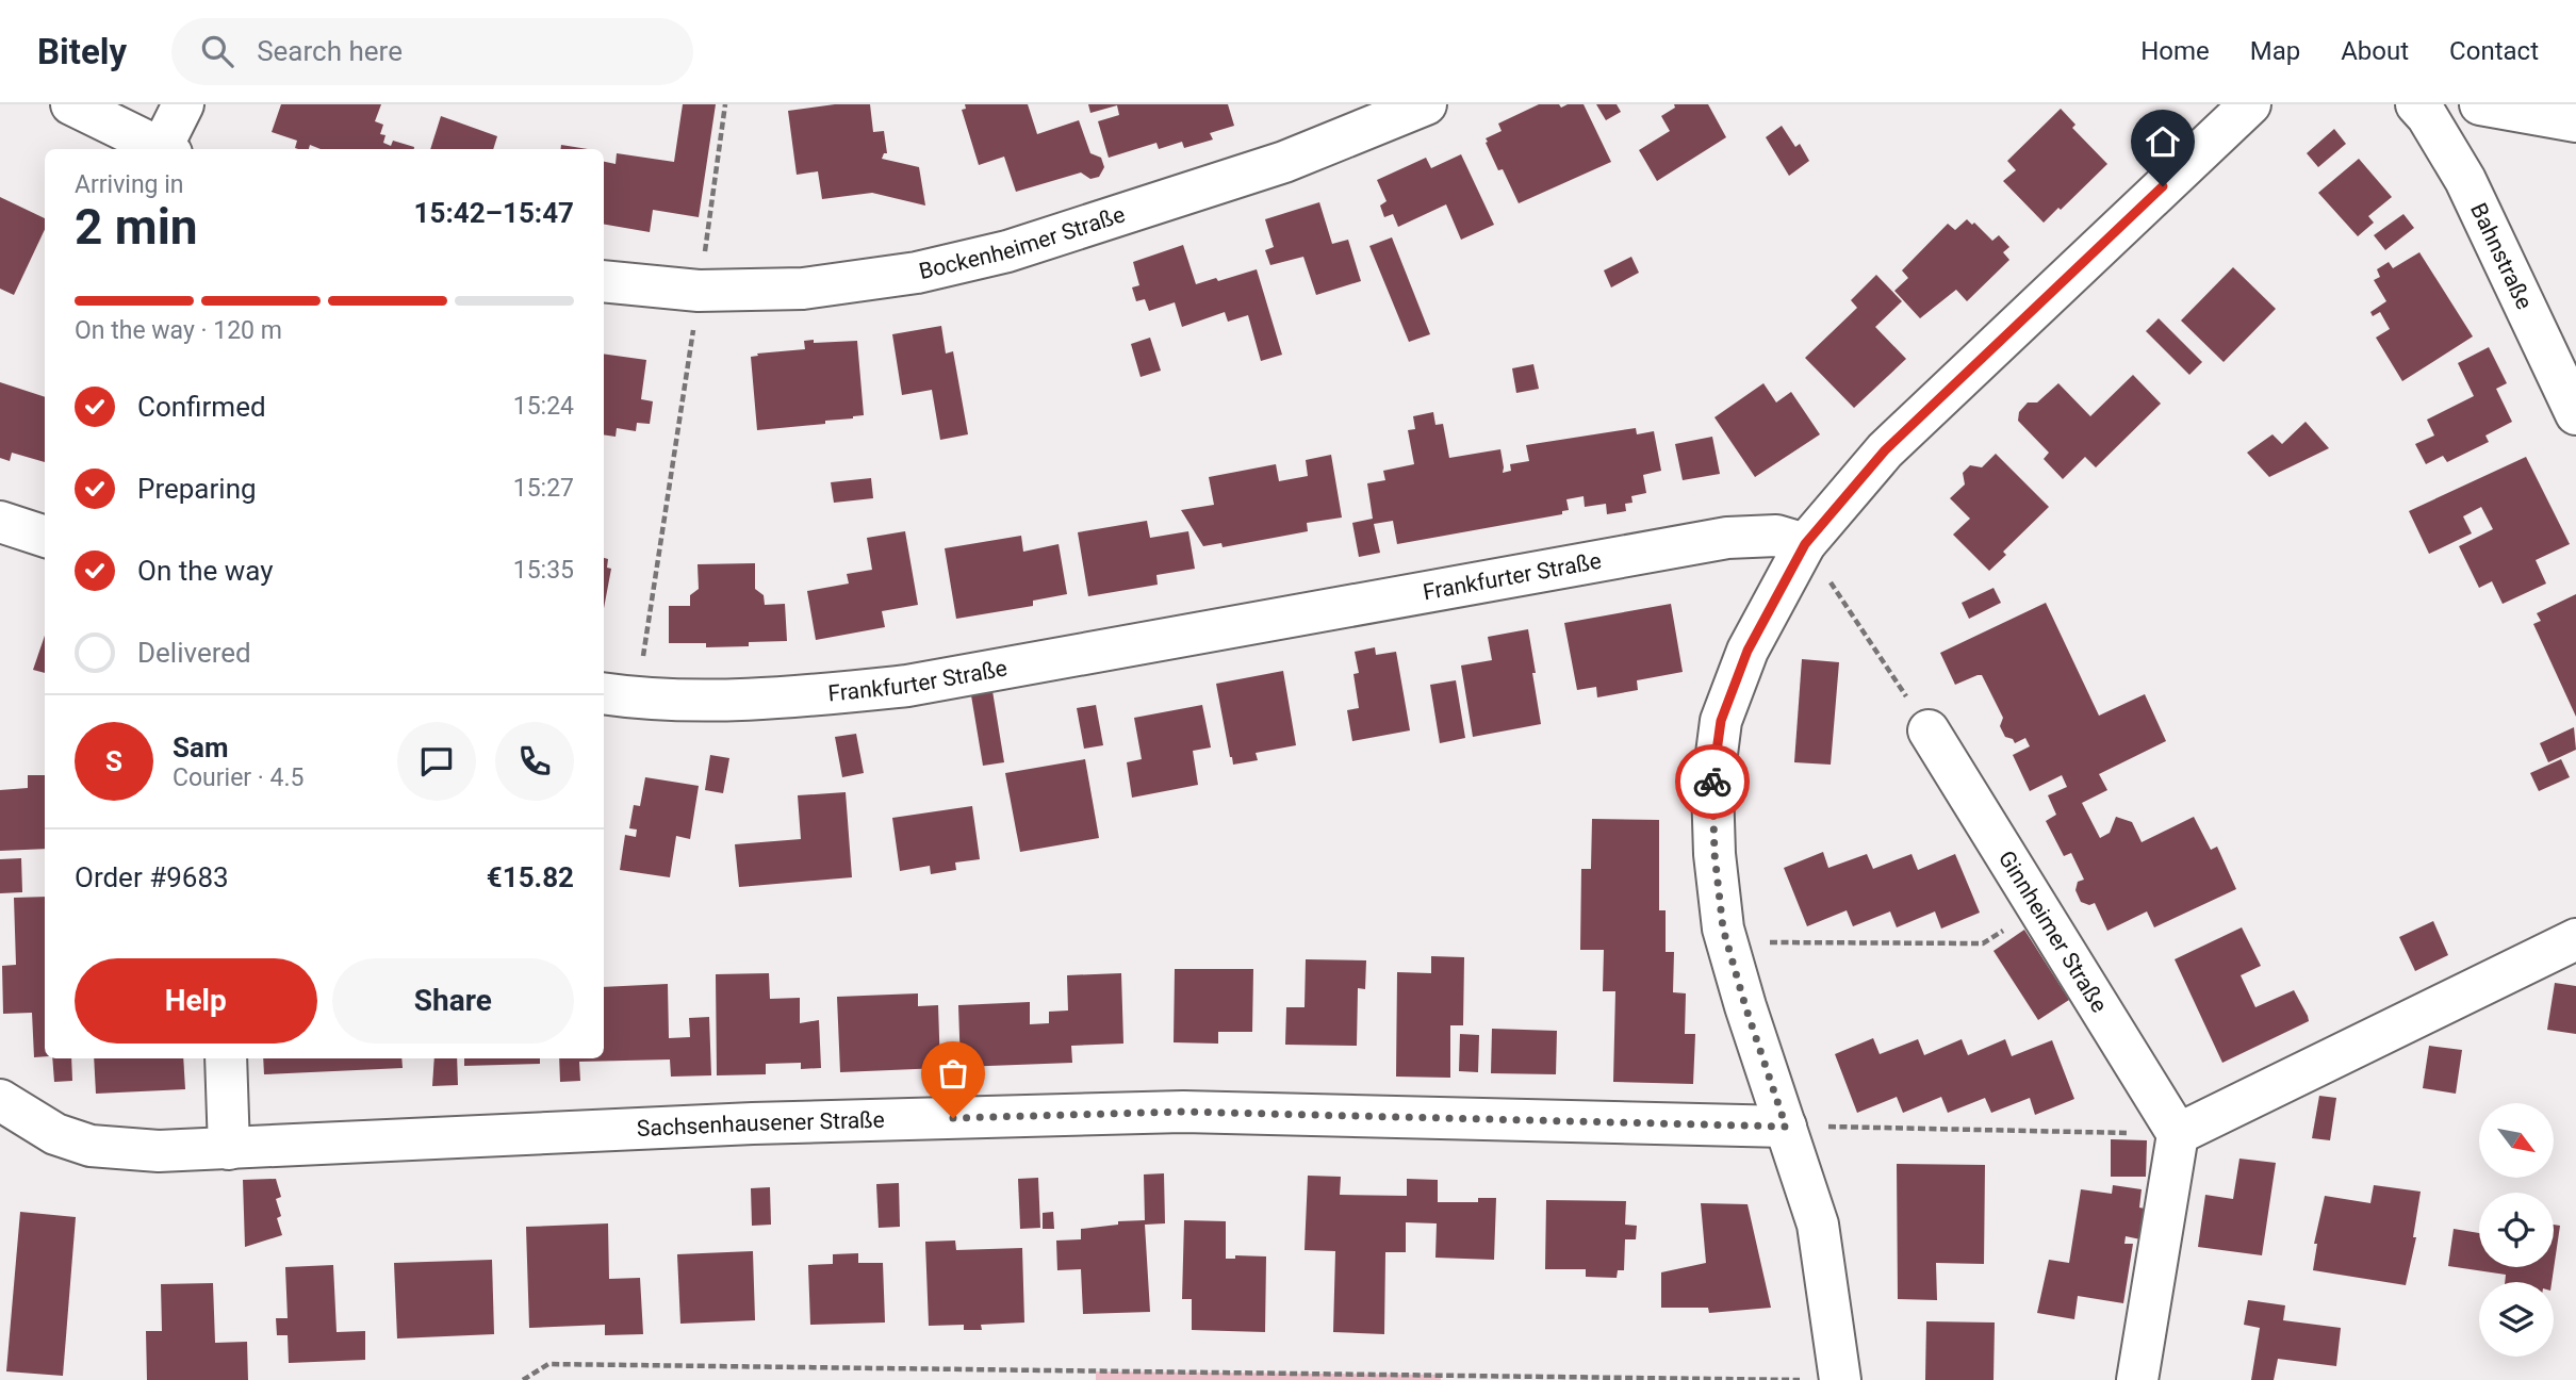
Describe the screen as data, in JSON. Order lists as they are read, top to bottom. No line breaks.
{"streets":{"street":["Bockenheimer Straße","Bahnstraße","Frankfurter Straße","Ginnheimer Straße","Sachsenhausener Straße"]},"north":"bottom right","page":{"header":"Bitely","search":"Search here","nav":["Home","Map","About","Contact"],"heading":["2 min","Arriving in","15:42–15:47"],"panel":["Sam","Courier · 4.5","Order #9683","€15.82"],"bar":"On the way · 120 m","list":[["Confirmed","15:24"],["Preparing","15:27"],["On the way","15:35"],"Delivered"],"round":"S","buttons":["Help","Share"]}}
